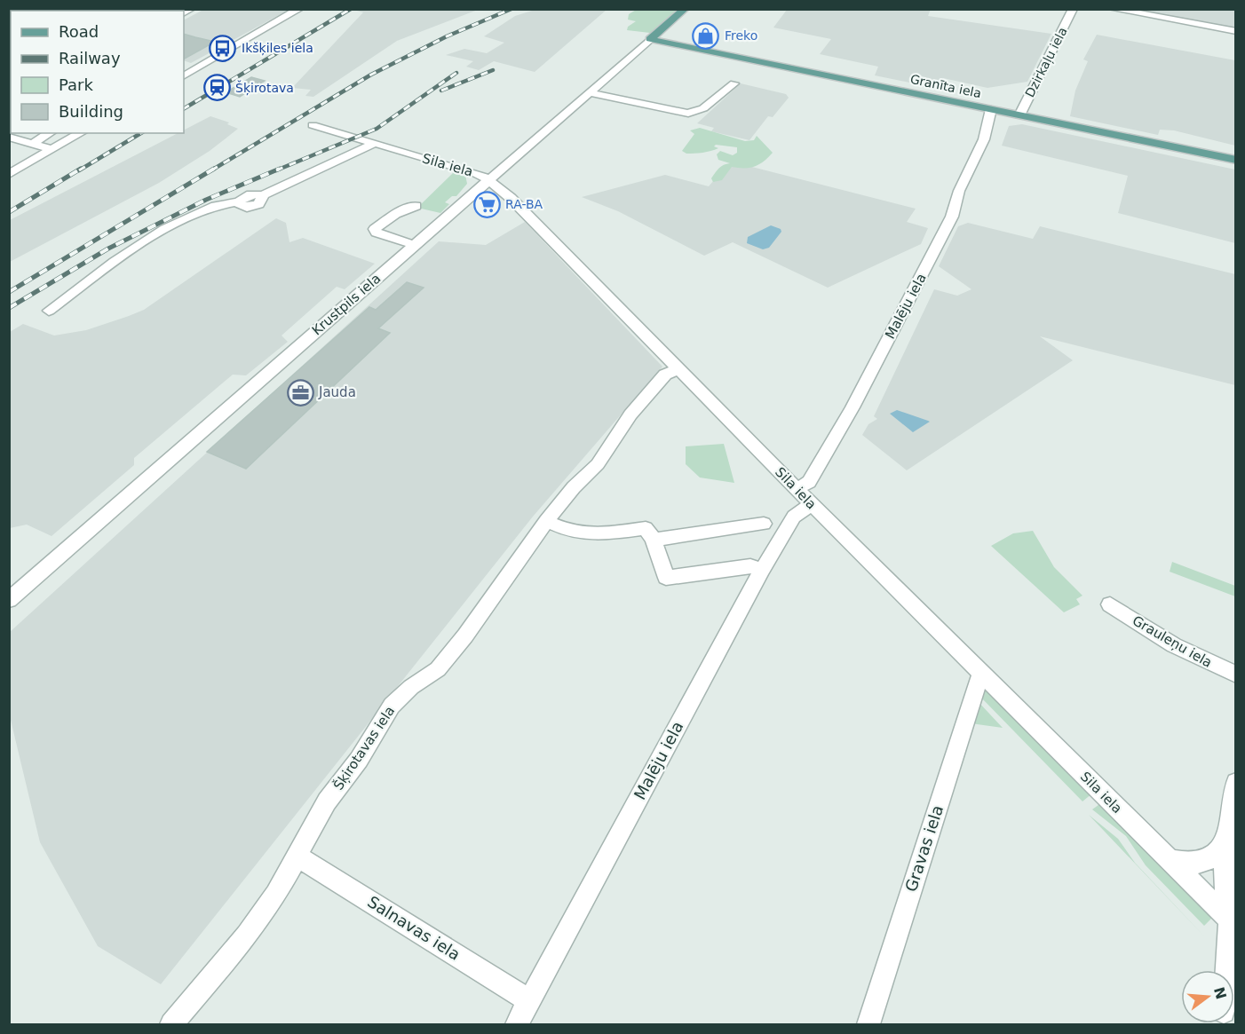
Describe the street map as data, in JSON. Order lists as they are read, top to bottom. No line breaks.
{"streets":{"main road":["Granīta iela","Krustpils iela"],"street":["Dzirkaļu iela","Sila iela","Malēju iela","Grauleņu iela","Šķirotavas iela","Gravas iela","Salnavas iela"]},"crossings":[["Dzirkaļu iela","Granīta iela"],["Granīta iela","Krustpils iela"],["Granīta iela","Malēju iela"],["Sila iela","Krustpils iela"],["Sila iela","Malēju iela"],["Sila iela","Šķirotavas iela"],["Sila iela","Gravas iela"],["Malēju iela","Salnavas iela"],["Šķirotavas iela","Salnavas iela"]],"places":{"shop":["Freko"],"bus stop":["Ikšķiles iela"],"station":["Šķirotava"],"supermarket":["RA-BA"],"office":["Jauda"]},"legend":["Road","Railway","Park","Building"],"north":"right"}
